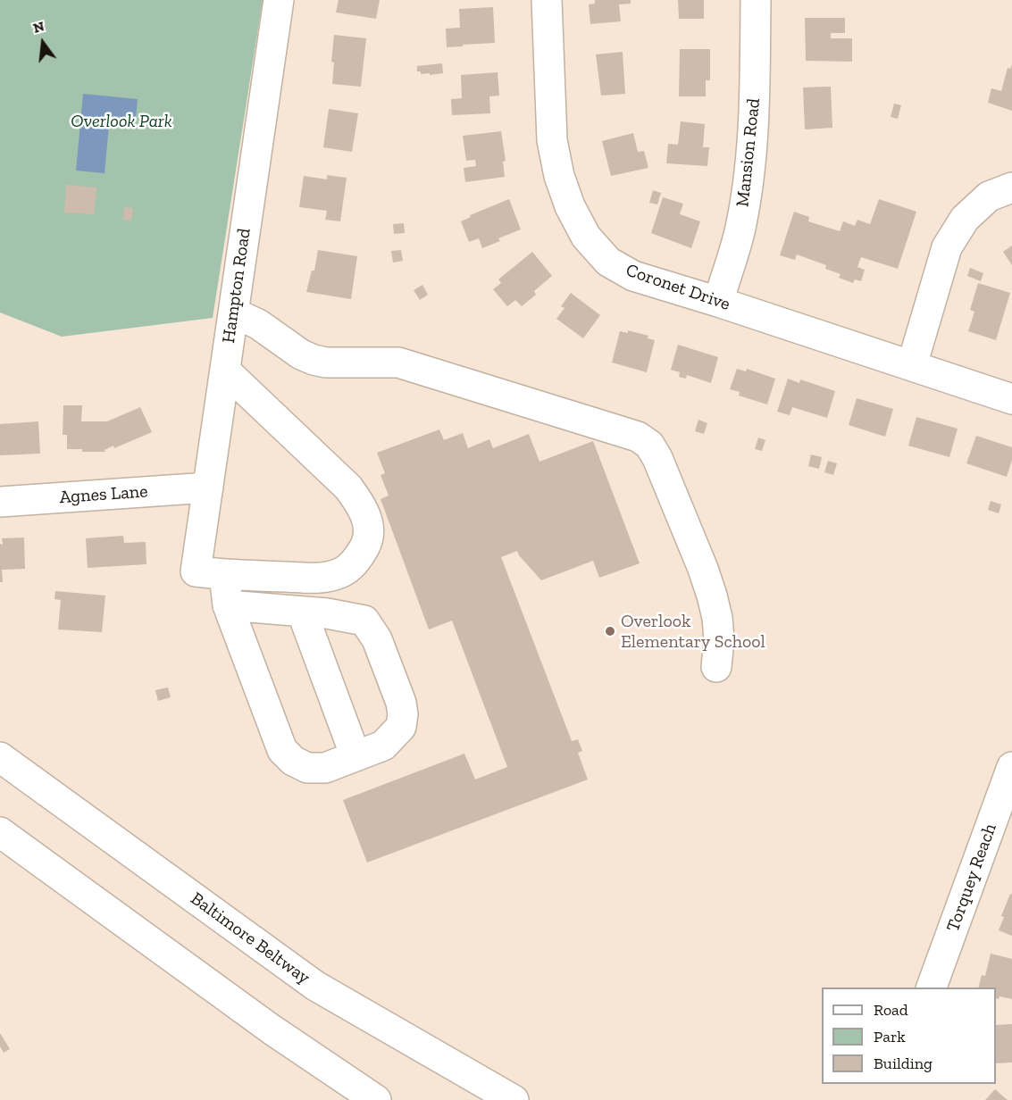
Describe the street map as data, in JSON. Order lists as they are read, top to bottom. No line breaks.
{"streets":{"main road":["Mansion Road","Hampton Road","Coronet Drive","Agnes Lane","Torquey Reach","Baltimore Beltway"]},"crossings":[["Mansion Road","Coronet Drive"],["Hampton Road","Agnes Lane"]],"parks":["Overlook Park"],"places":["Overlook Elementary School"],"legend":["Road","Park","Building"],"north":"top"}
